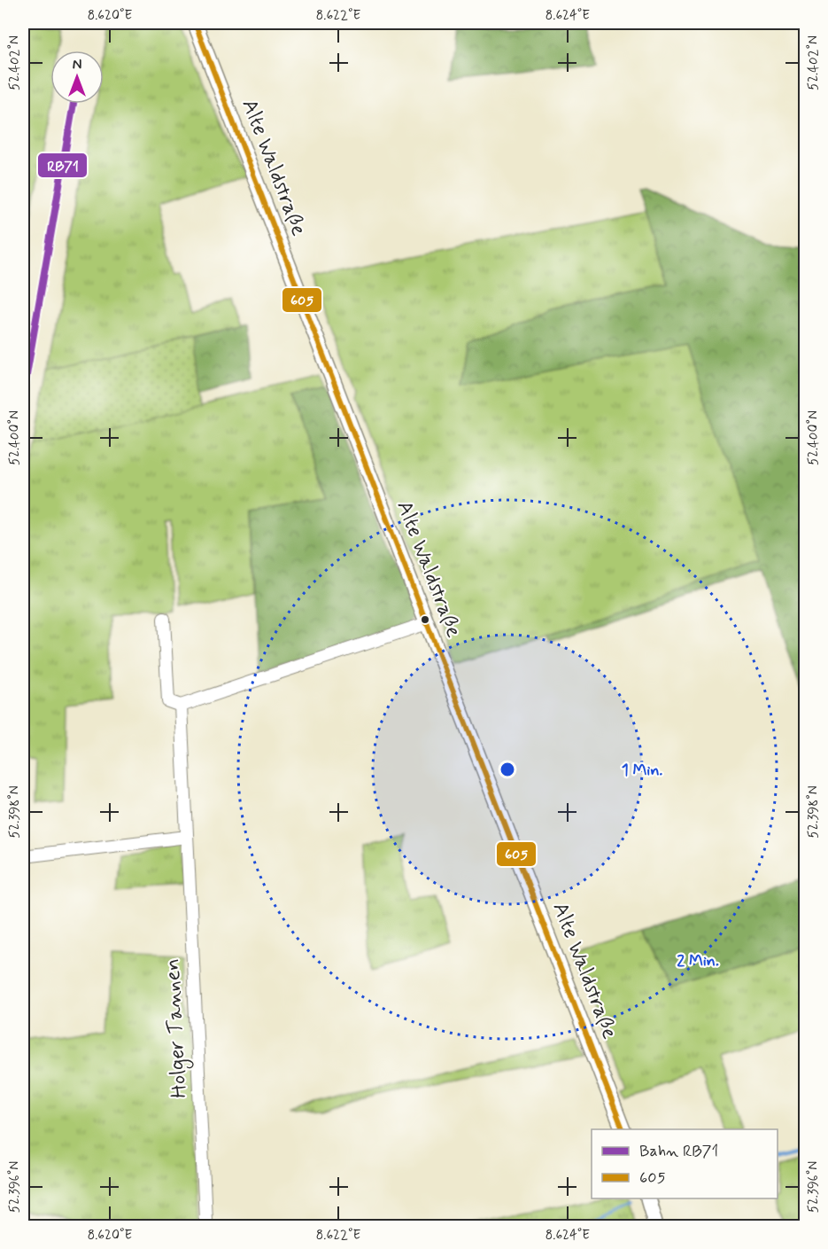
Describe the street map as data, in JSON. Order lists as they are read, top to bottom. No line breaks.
{"streets":{"street":["Alte Waldstraße","Holger Tannen"]},"lines":["transit line 605","rail line RB71"],"legend":["Bahn RB71","605"],"north":"top","coordinates":["8.620°E","8.622°E","8.624°E","52.402°N","52.400°N","52.398°N","52.396°N"],"rings":["1 Min.","2 Min."]}
